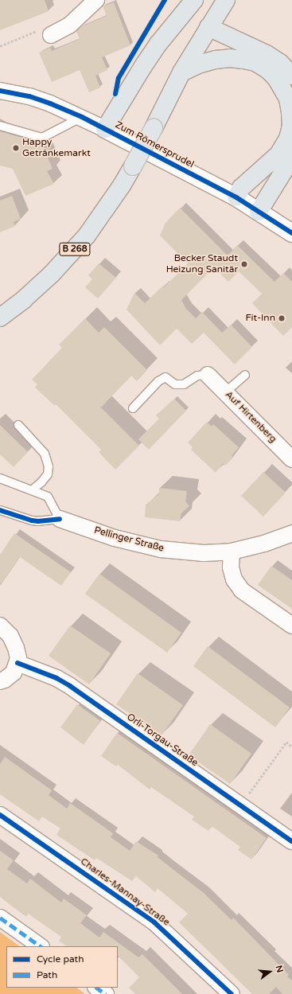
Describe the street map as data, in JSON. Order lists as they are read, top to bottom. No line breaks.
{"streets":{"main road":["B 268"],"street":["Zum Römersprudel","Auf Hirtenberg","Pellinger Straße","Orli-Torgau-Straße","Charles-Mannay-Straße"]},"places":["Happy Getränkemarkt","Becker Staudt Heizung Sanitär","Fit-Inn"],"legend":["Cycle path","Path"],"north":"right"}
